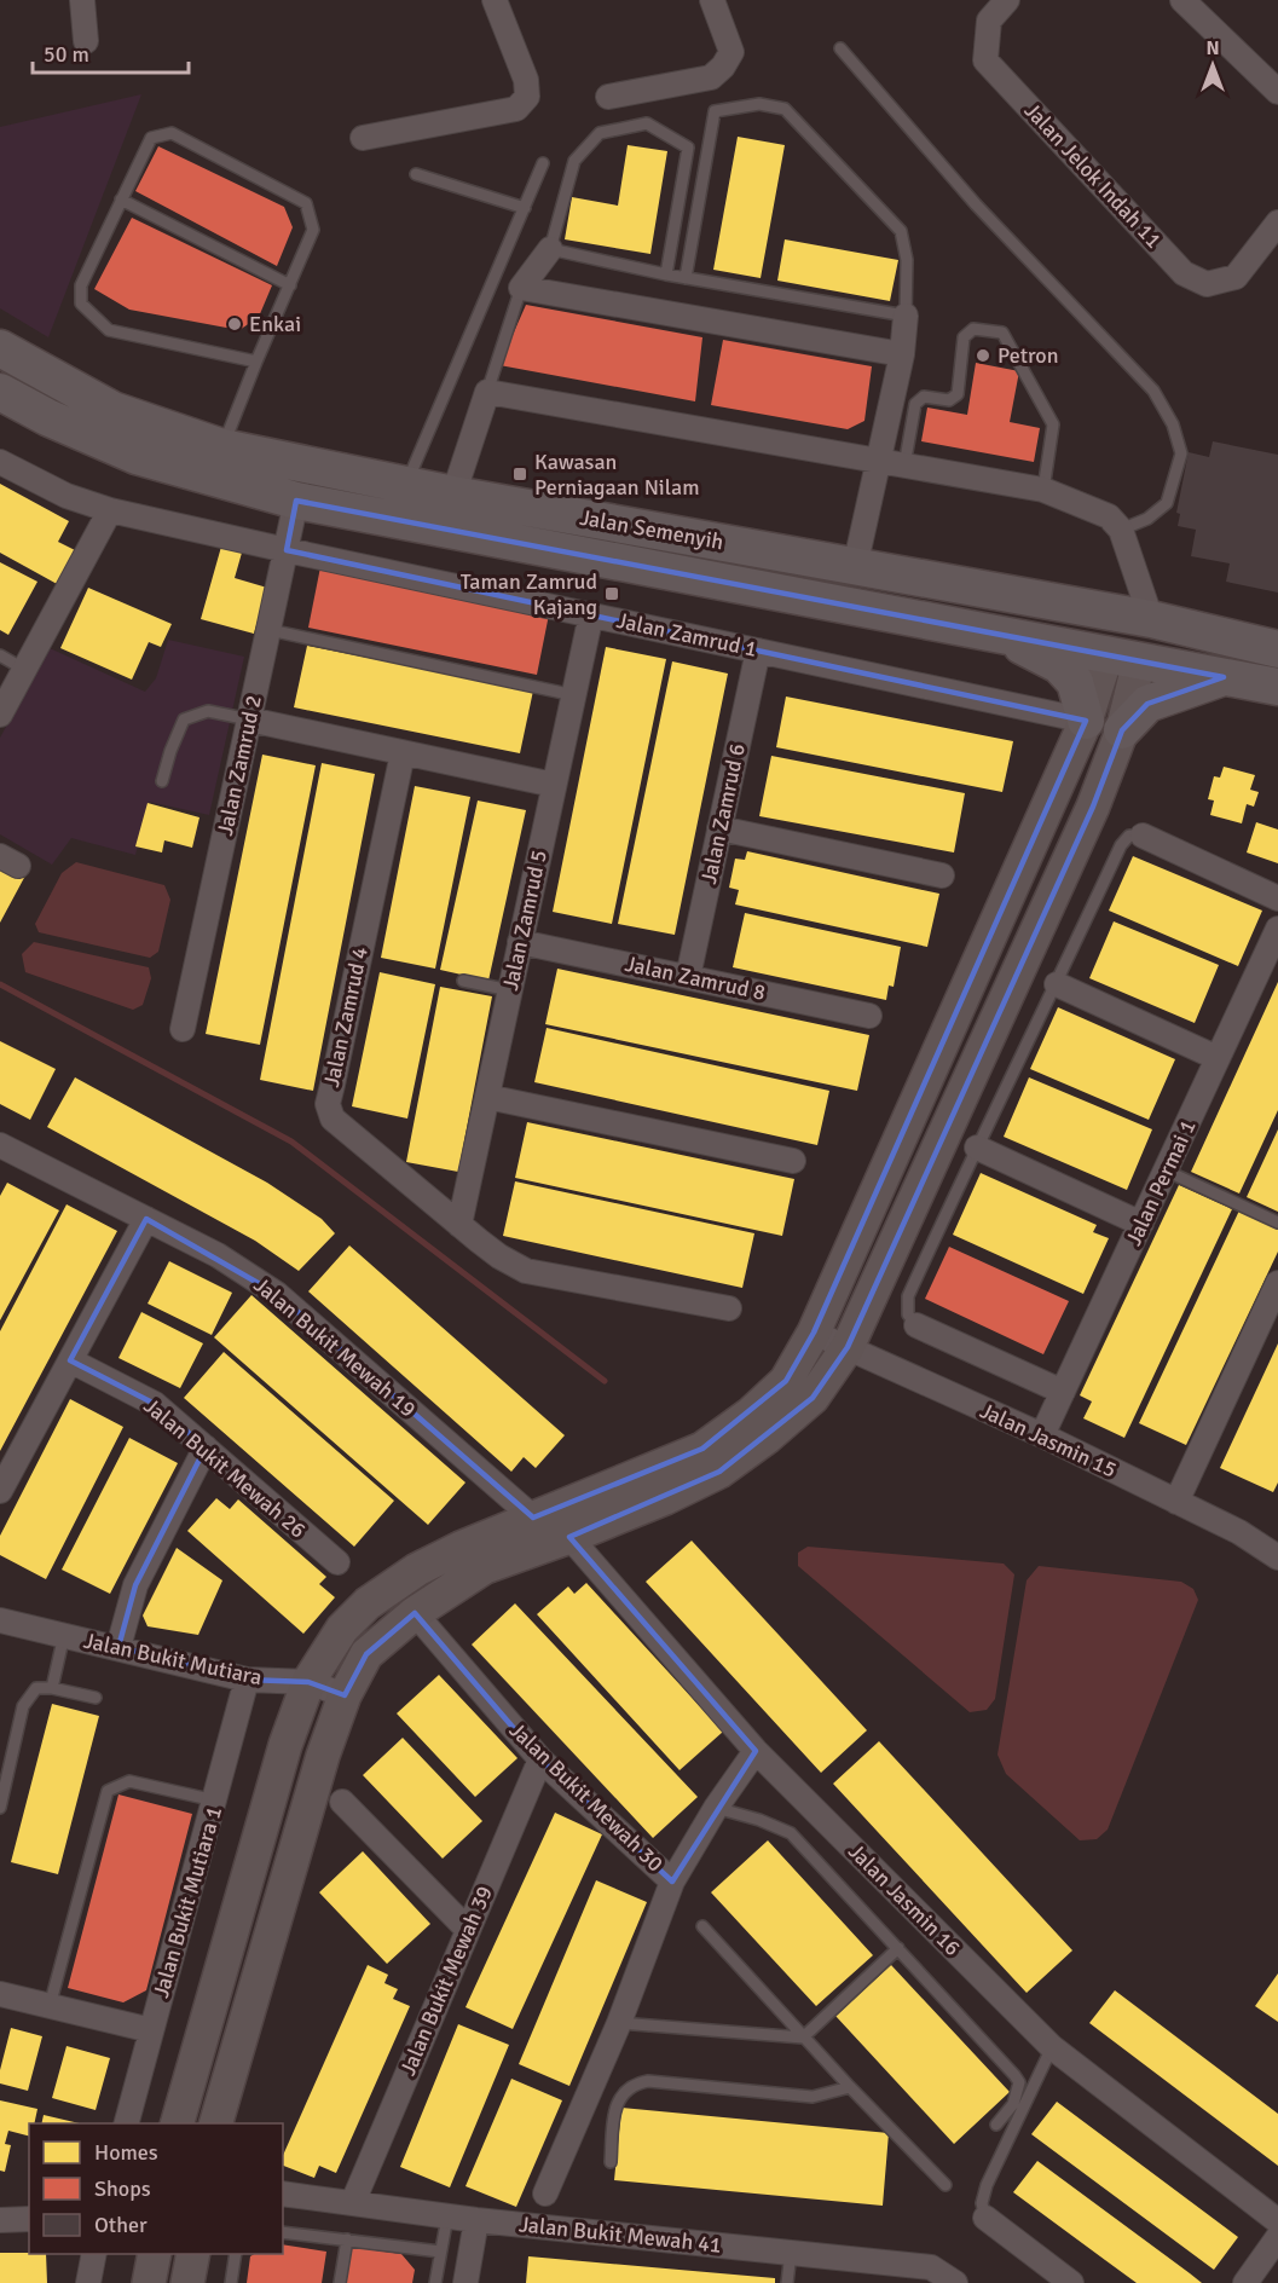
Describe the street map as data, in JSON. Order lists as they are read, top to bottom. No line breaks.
{"streets":{"main road":["Jalan Semenyih"],"street":["Jalan Jelok Indah 11","Jalan Zamrud 1","Jalan Zamrud 2","Jalan Zamrud 6","Jalan Zamrud 5","Jalan Zamrud 8","Jalan Zamrud 4","Jalan Permai 1","Jalan Bukit Mewah 19","Jalan Jasmin 15","Jalan Bukit Mewah 26","Jalan Bukit Mutiara","Jalan Bukit Mewah 30","Jalan Jasmin 16","Jalan Bukit Mutiara 1","Jalan Bukit Mewah 39","Jalan Bukit Mewah 41"]},"crossings":[["Jalan Semenyih","Jalan Zamrud 2"],["Jalan Zamrud 1","Jalan Zamrud 2"],["Jalan Zamrud 1","Jalan Zamrud 6"],["Jalan Zamrud 1","Jalan Zamrud 5"],["Jalan Zamrud 6","Jalan Zamrud 8"],["Jalan Zamrud 5","Jalan Zamrud 8"],["Jalan Zamrud 5","Jalan Zamrud 4"],["Jalan Permai 1","Jalan Jasmin 15"],["Jalan Bukit Mutiara","Jalan Bukit Mutiara 1"],["Jalan Bukit Mewah 30","Jalan Bukit Mewah 39"],["Jalan Bukit Mewah 30","Jalan Bukit Mewah 41"],["Jalan Jasmin 16","Jalan Bukit Mewah 41"],["Jalan Bukit Mewah 39","Jalan Bukit Mewah 41"]],"places":{"other":["Enkai","Petron"],"transit":["Kawasan Perniagaan Nilam","Taman Zamrud Kajang"]},"legend":["Homes","Shops","Other"],"scale_bar":"50 m","north":"top"}
